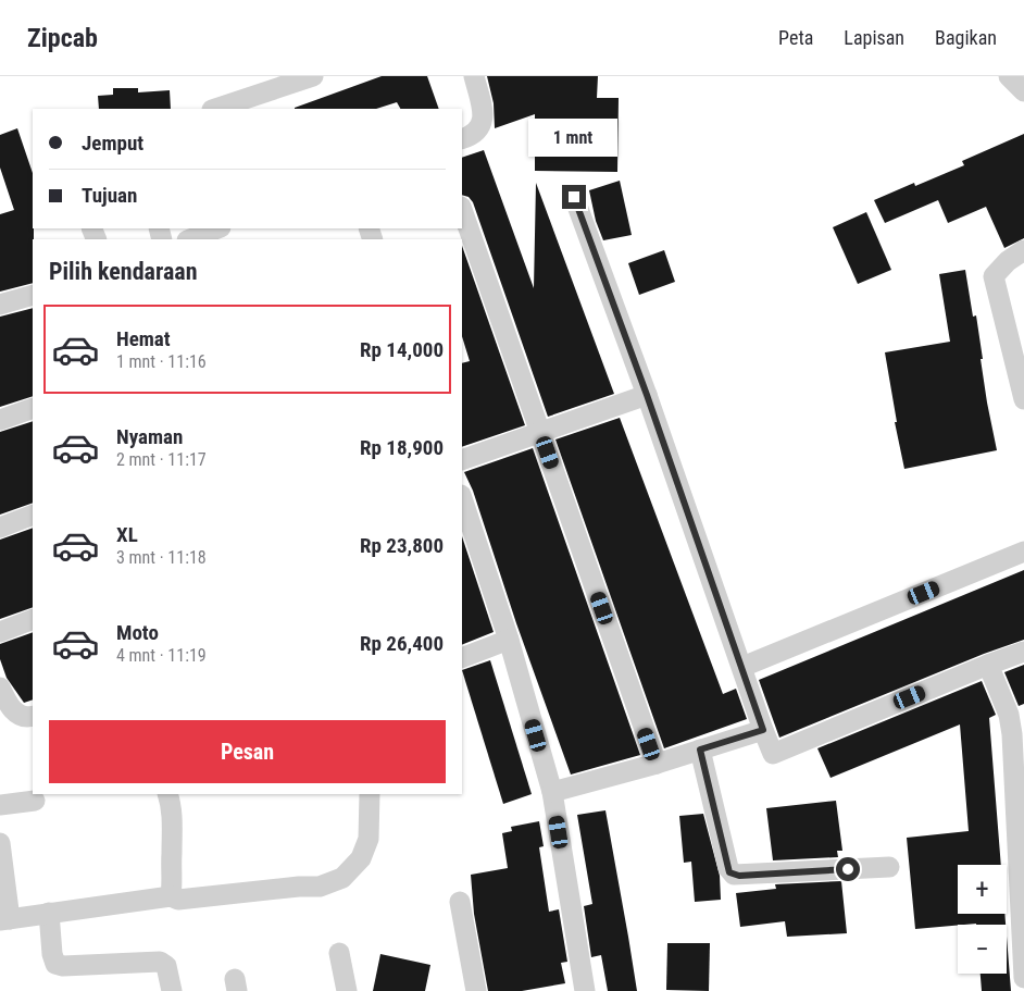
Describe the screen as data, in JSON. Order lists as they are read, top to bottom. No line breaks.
{"page":{"header":"Zipcab","nav":["Peta","Lapisan","Bagikan"],"banner":["Jemput","Tujuan"],"bubble":"1 mnt","heading":"Pilih kendaraan","list":[{"name":"Hemat","note":"1 mnt · 11:16","value":"Rp 14,000"},{"name":"Nyaman","note":"2 mnt · 11:17","value":"Rp 18,900"},{"name":"XL","note":"3 mnt · 11:18","value":"Rp 23,800"},{"name":"Moto","note":"4 mnt · 11:19","value":"Rp 26,400"}],"buttons":"Pesan","map_buttons":["+","−"]}}
